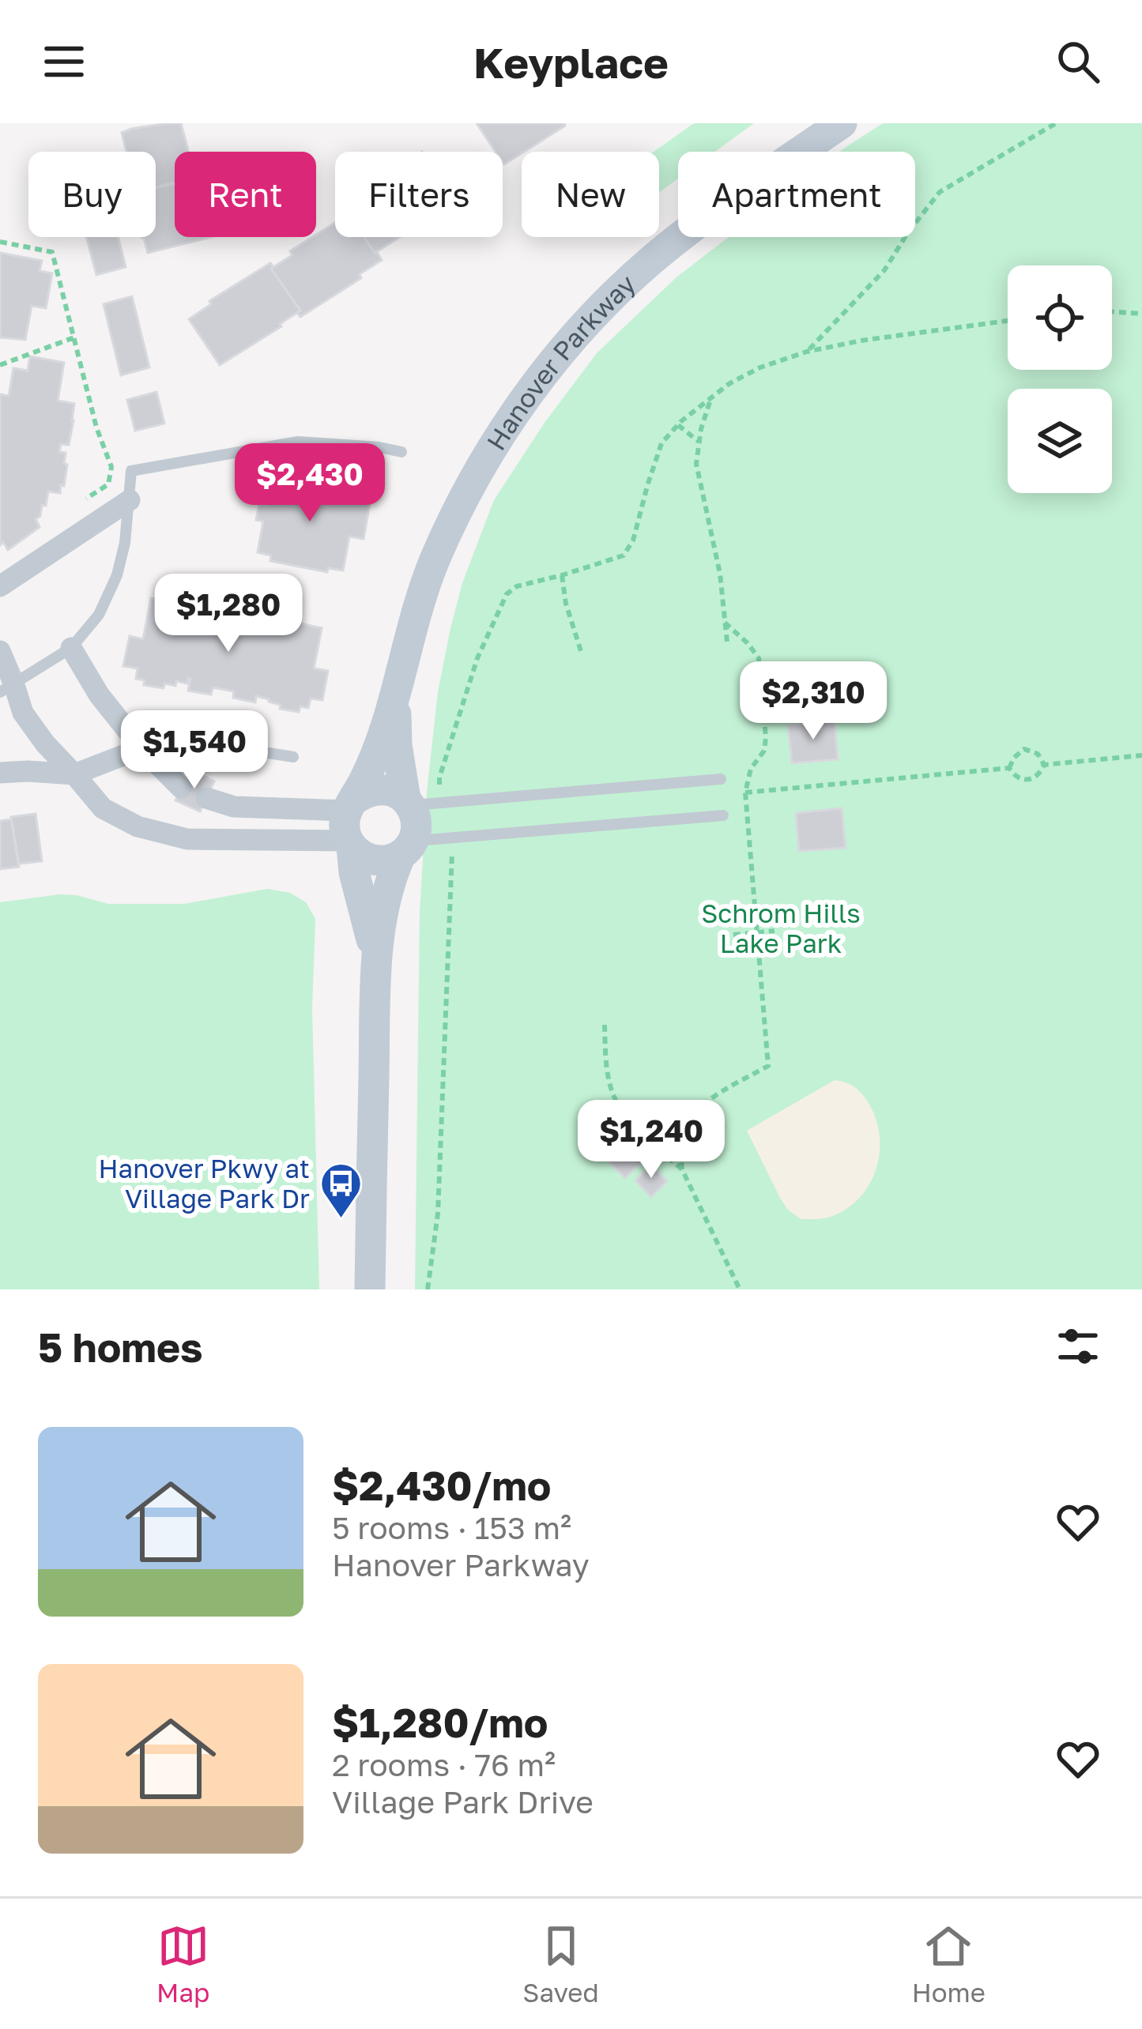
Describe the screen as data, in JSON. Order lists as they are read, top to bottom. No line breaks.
{"streets":{"street":["Hanover Parkway"]},"parks":["Schrom Hills Lake Park"],"places":{"bus stop":["Hanover Pkwy at Village Park Dr"]},"page":{"header":"Keyplace","chip":["Buy","Rent","Filters","New","Apartment"],"price":["$2,430","$1,280","$2,310","$1,540","$1,240"],"heading":"5 homes","list":[{"name":"$2,430/mo","note":"5 rooms · 153 m² · Hanover Parkway"},{"name":"$1,280/mo","note":"2 rooms · 76 m² · Village Park Drive"}],"tabs":["Map","Saved","Home"]}}
